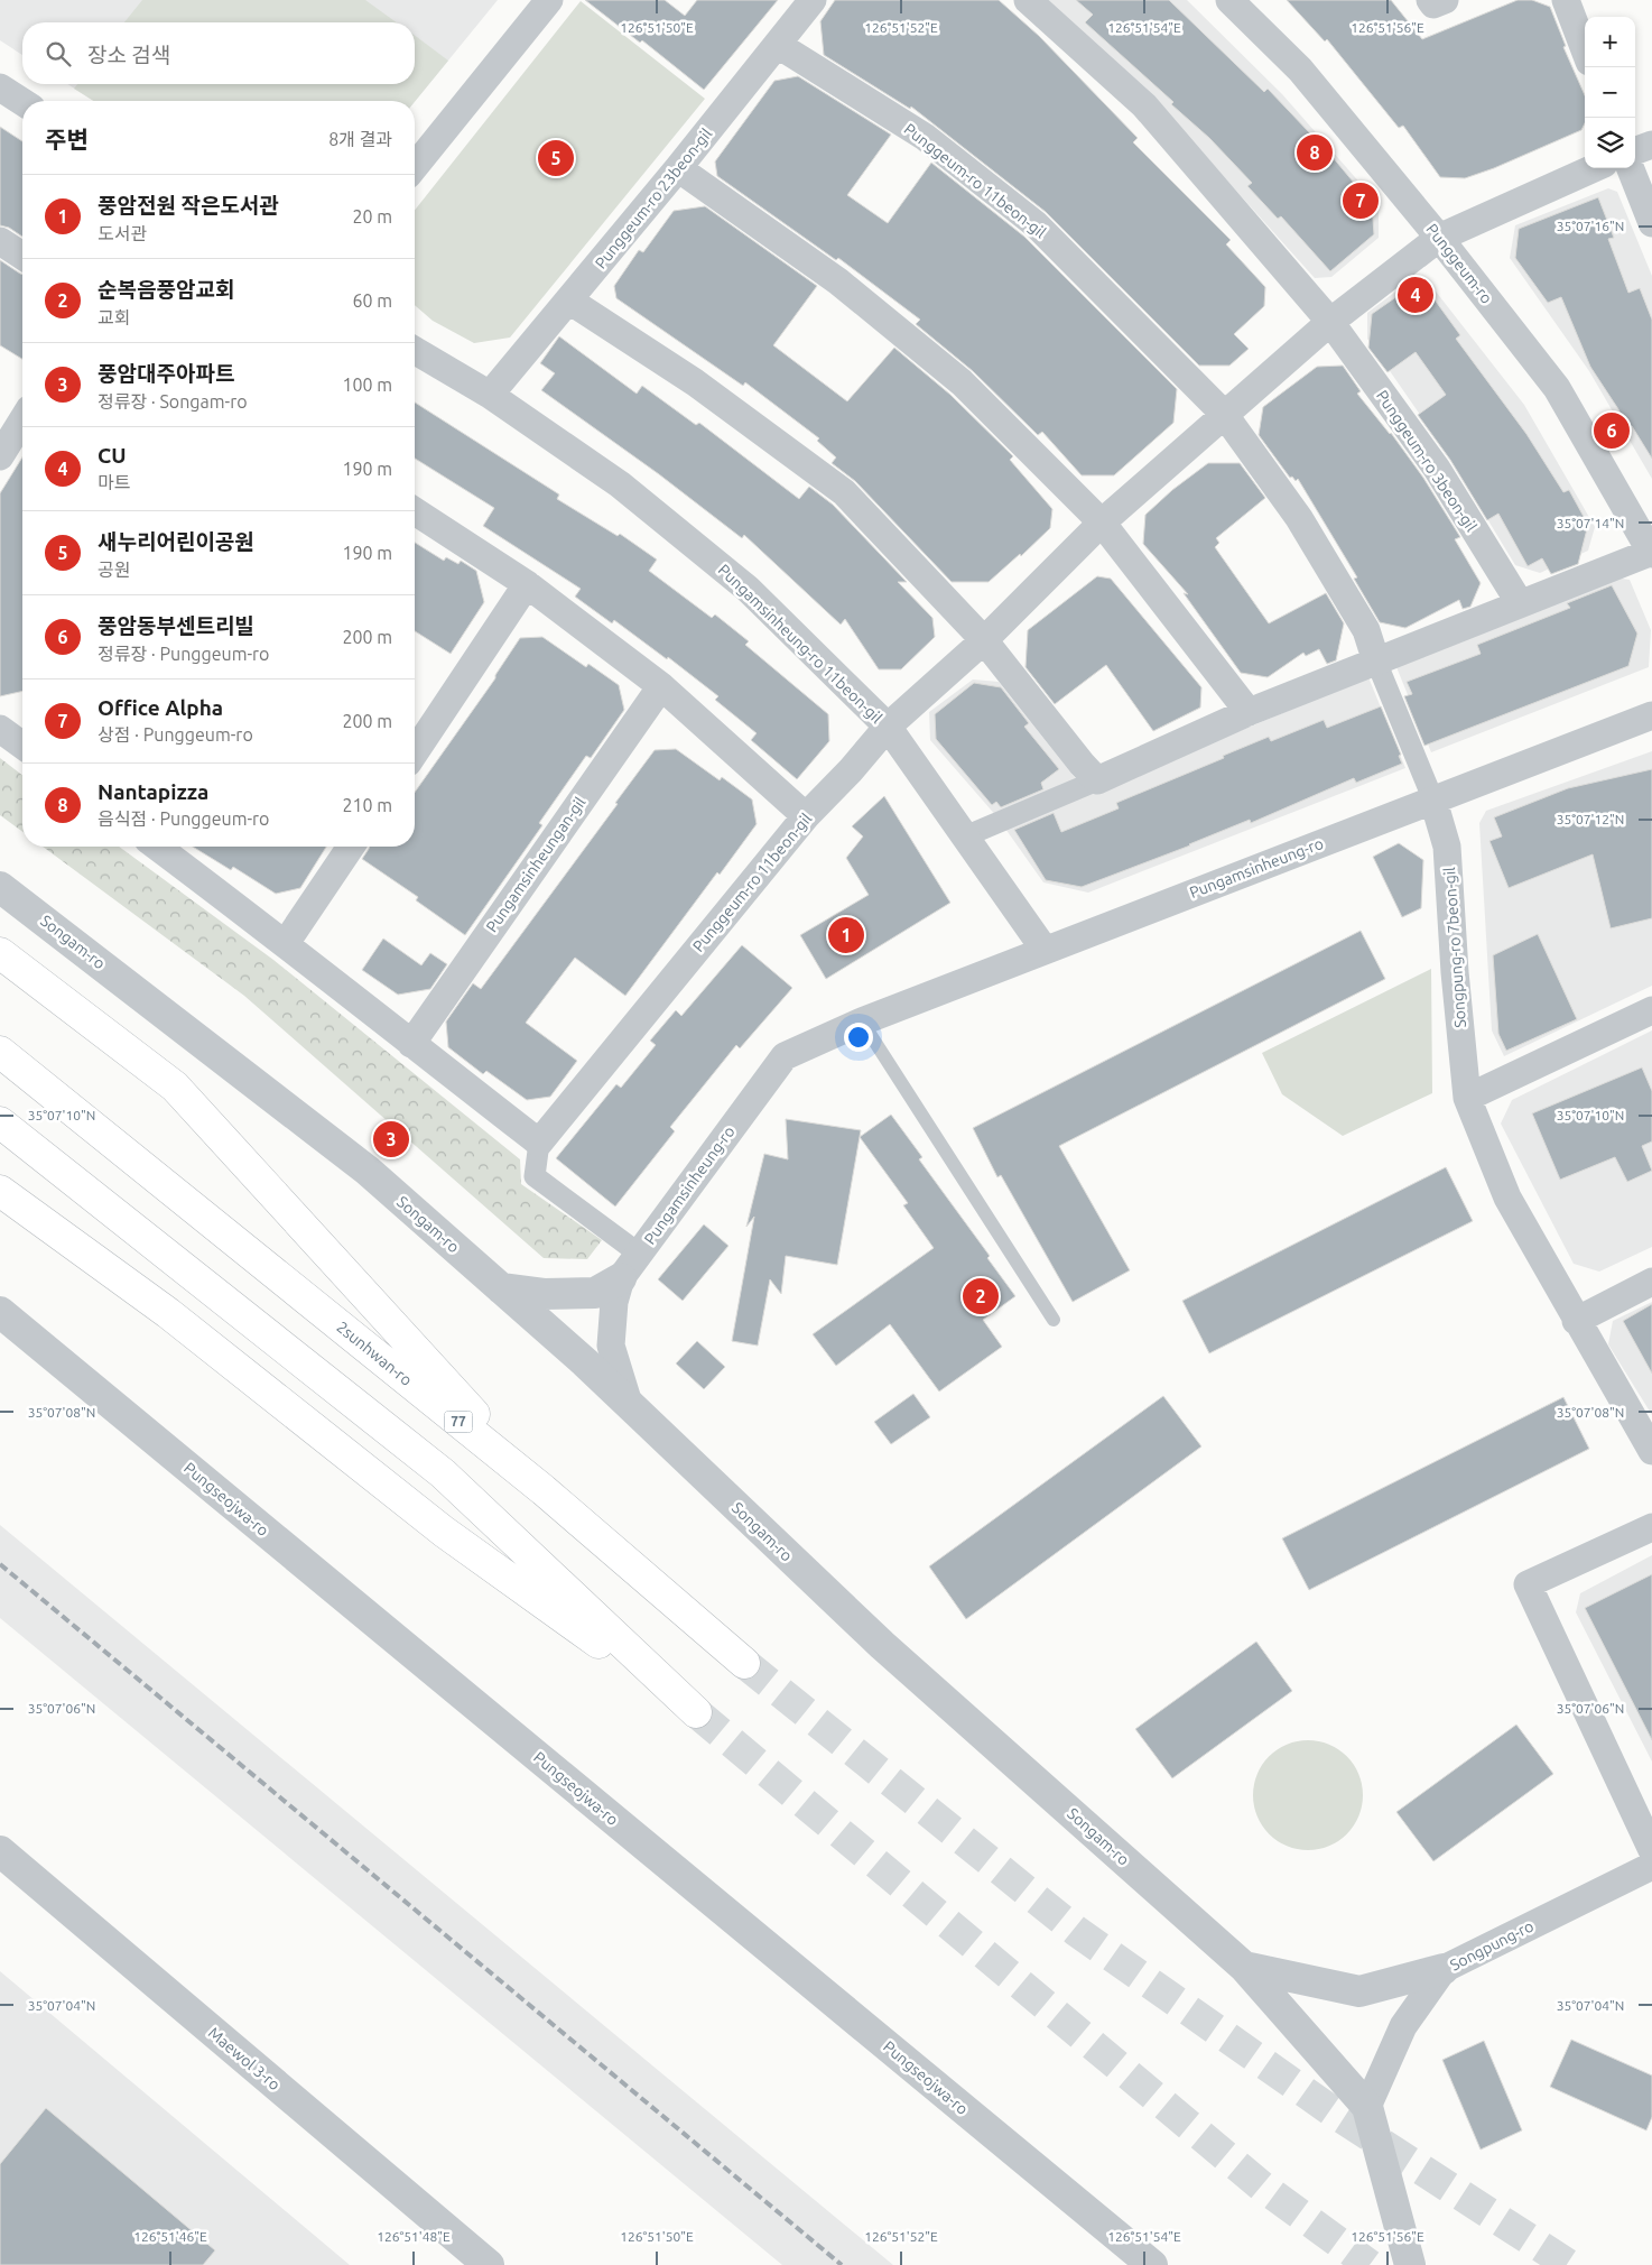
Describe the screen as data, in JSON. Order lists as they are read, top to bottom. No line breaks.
{"streets":{"highway":["2sunhwan-ro","77"],"street":["Punggeum-ro 11beon-gil","Punggeum-ro 23beon-gil","Punggeum-ro","Punggeum-ro 3beon-gil","Pungamsinheung-ro 11beon-gil","Pungamsinheungan-gil","Pungamsinheung-ro","Songam-ro","Songpung-ro 7beon-gil","Pungseojwa-ro","Songpung-ro","Maewol 3-ro"]},"crossings":[["Punggeum-ro 11beon-gil","Punggeum-ro 23beon-gil"],["Punggeum-ro 11beon-gil","Punggeum-ro"],["Punggeum-ro 11beon-gil","Punggeum-ro 3beon-gil"],["Punggeum-ro 11beon-gil","Pungamsinheung-ro 11beon-gil"],["Punggeum-ro 23beon-gil","Pungamsinheung-ro 11beon-gil"],["Pungamsinheung-ro 11beon-gil","Pungamsinheung-ro"],["Pungamsinheung-ro","Songam-ro"],["Pungamsinheung-ro","Songpung-ro 7beon-gil"],["Songam-ro","Songpung-ro"]],"page":{"map_buttons":["+","−"],"search":"장소 검색","heading":["주변","8개 결과"],"pins":["8","5","7","4","6","1","3","2"],"list":[{"mark":"1","name":"풍암전원 작은도서관","note":"도서관","value":"20 m"},{"mark":"2","name":"순복음풍암교회","note":"교회","value":"60 m"},{"mark":"3","name":"풍암대주아파트","note":"정류장 · Songam-ro","value":"100 m"},{"mark":"4","name":"CU","note":"마트","value":"190 m"},{"mark":"5","name":"새누리어린이공원","note":"공원","value":"190 m"},{"mark":"6","name":"풍암동부센트리빌","note":"정류장 · Punggeum-ro","value":"200 m"},{"mark":"7","name":"Office Alpha","note":"상점 · Punggeum-ro","value":"200 m"},{"mark":"8","name":"Nantapizza","note":"음식점 · Punggeum-ro","value":"210 m"}]},"coordinates":["126°51'50\"E","126°51'52\"E","126°51'54\"E","126°51'56\"E","35°07'16\"N","35°07'14\"N","35°07'12\"N","35°07'10\"N","35°07'08\"N","35°07'06\"N","35°07'04\"N","126°51'46\"E","126°51'48\"E"]}
